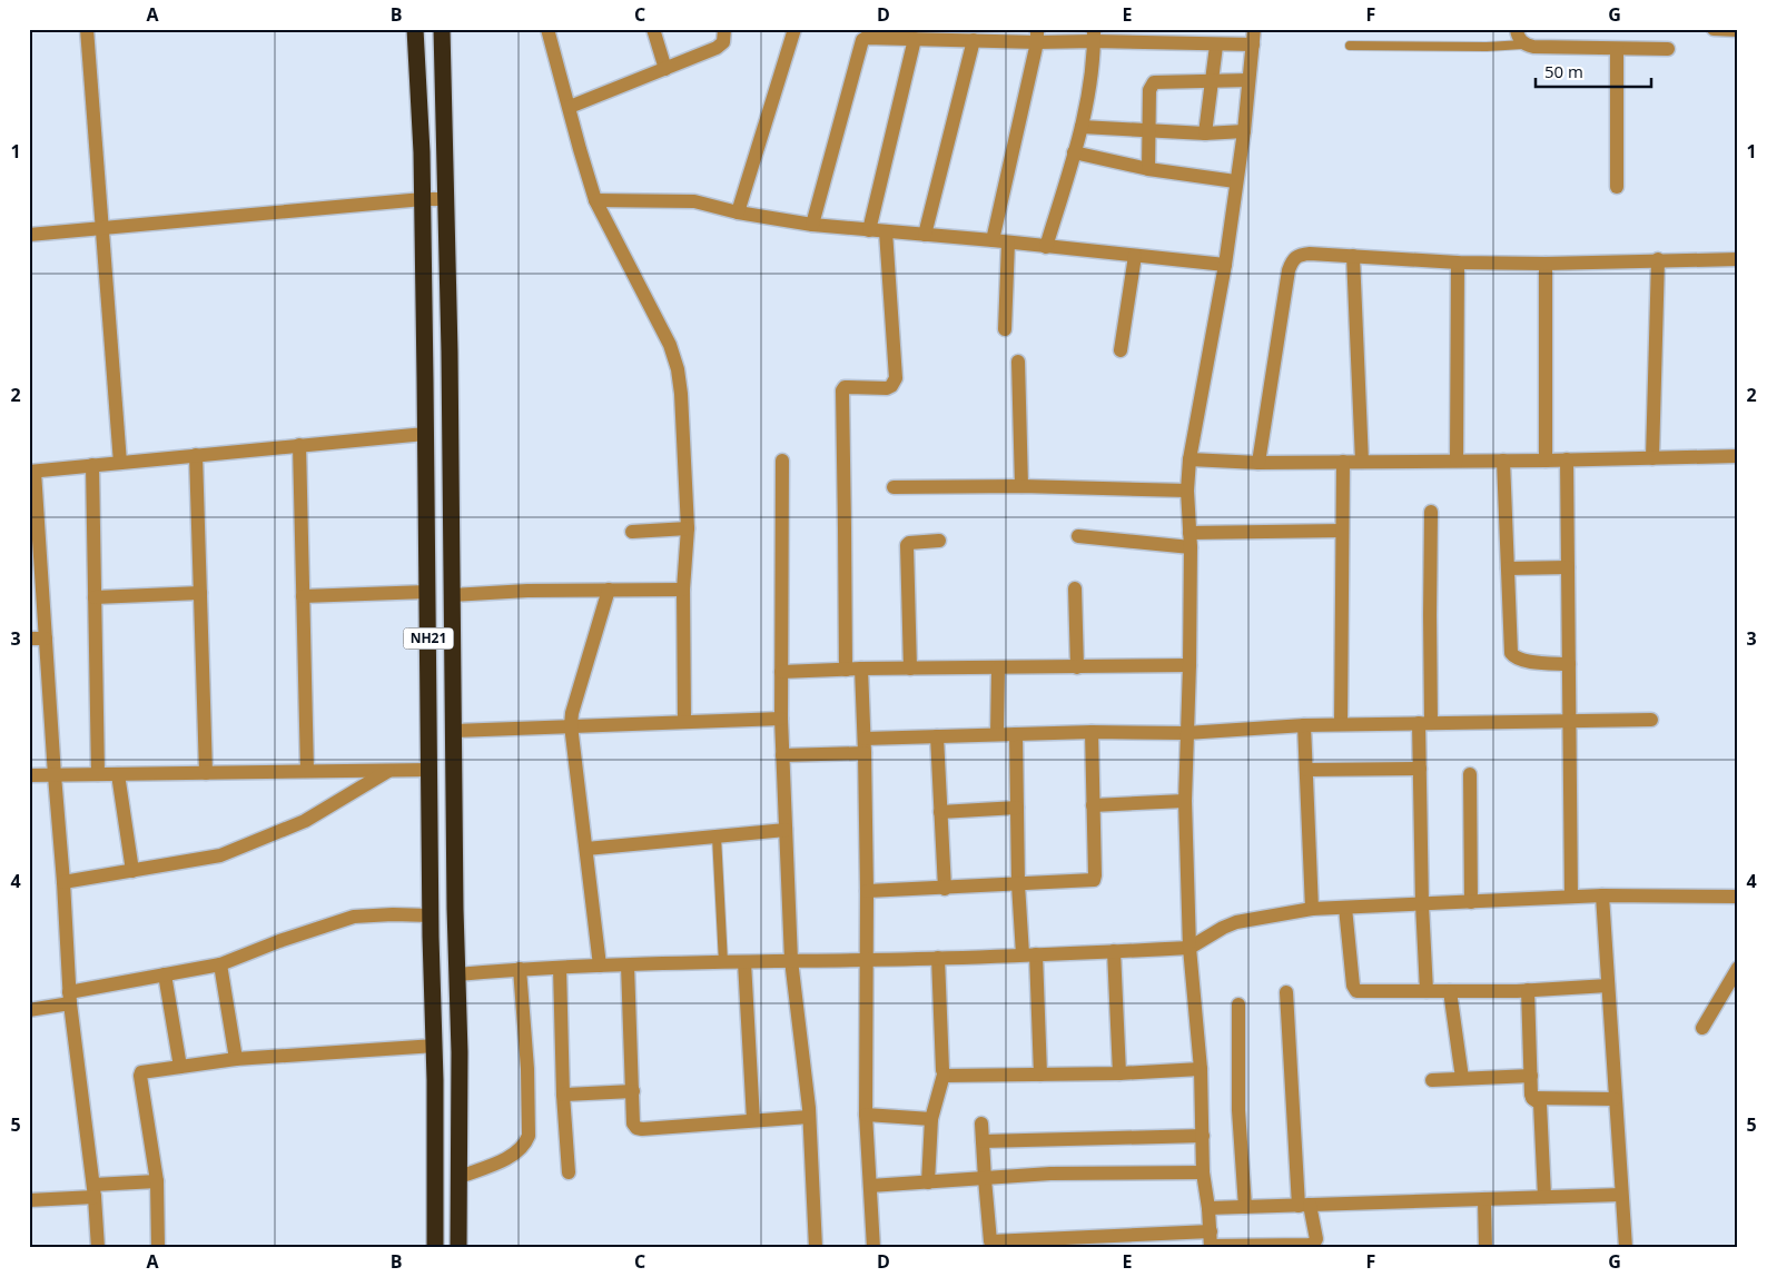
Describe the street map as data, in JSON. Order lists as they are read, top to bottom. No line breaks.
{"streets":{"highway":["NH21"]},"scale_bar":"50 m","grid":{"columns":["A","B","C","D","E","F","G"],"rows":["1","2","3","4","5"]}}
